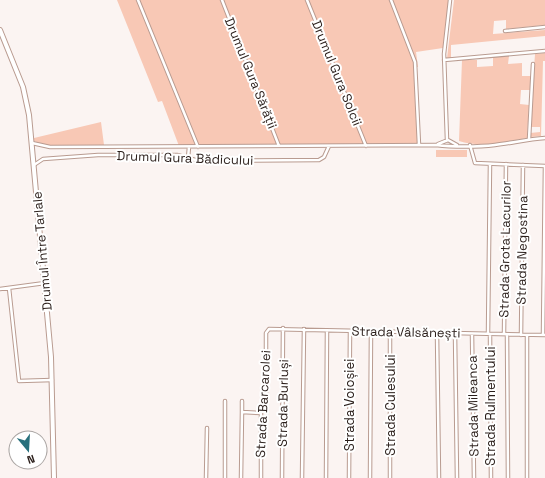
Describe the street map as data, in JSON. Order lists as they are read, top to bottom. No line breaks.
{"streets":{"main road":["Drumul Între Tarlale"],"street":["Drumul Gura Sărății","Drumul Gura Solcii","Drumul Gura Bădicului","Strada Grota Lacurilor","Strada Negostina","Strada Vâlsănești","Strada Burluși","Strada Barcarolei","Strada Voioșiei","Strada Culesului","Strada Mileanca","Strada Rulmentului"]},"crossings":[["Drumul Gura Sărății","Drumul Gura Bădicului"],["Drumul Gura Solcii","Drumul Gura Bădicului"],["Drumul Gura Bădicului","Drumul Între Tarlale"],["Strada Grota Lacurilor","Strada Vâlsănești"],["Strada Negostina","Strada Vâlsănești"],["Strada Vâlsănești","Strada Burluși"],["Strada Vâlsănești","Strada Barcarolei"],["Strada Vâlsănești","Strada Voioșiei"],["Strada Vâlsănești","Strada Culesului"],["Strada Vâlsănești","Strada Mileanca"],["Strada Vâlsănești","Strada Rulmentului"]],"north":"bottom"}
